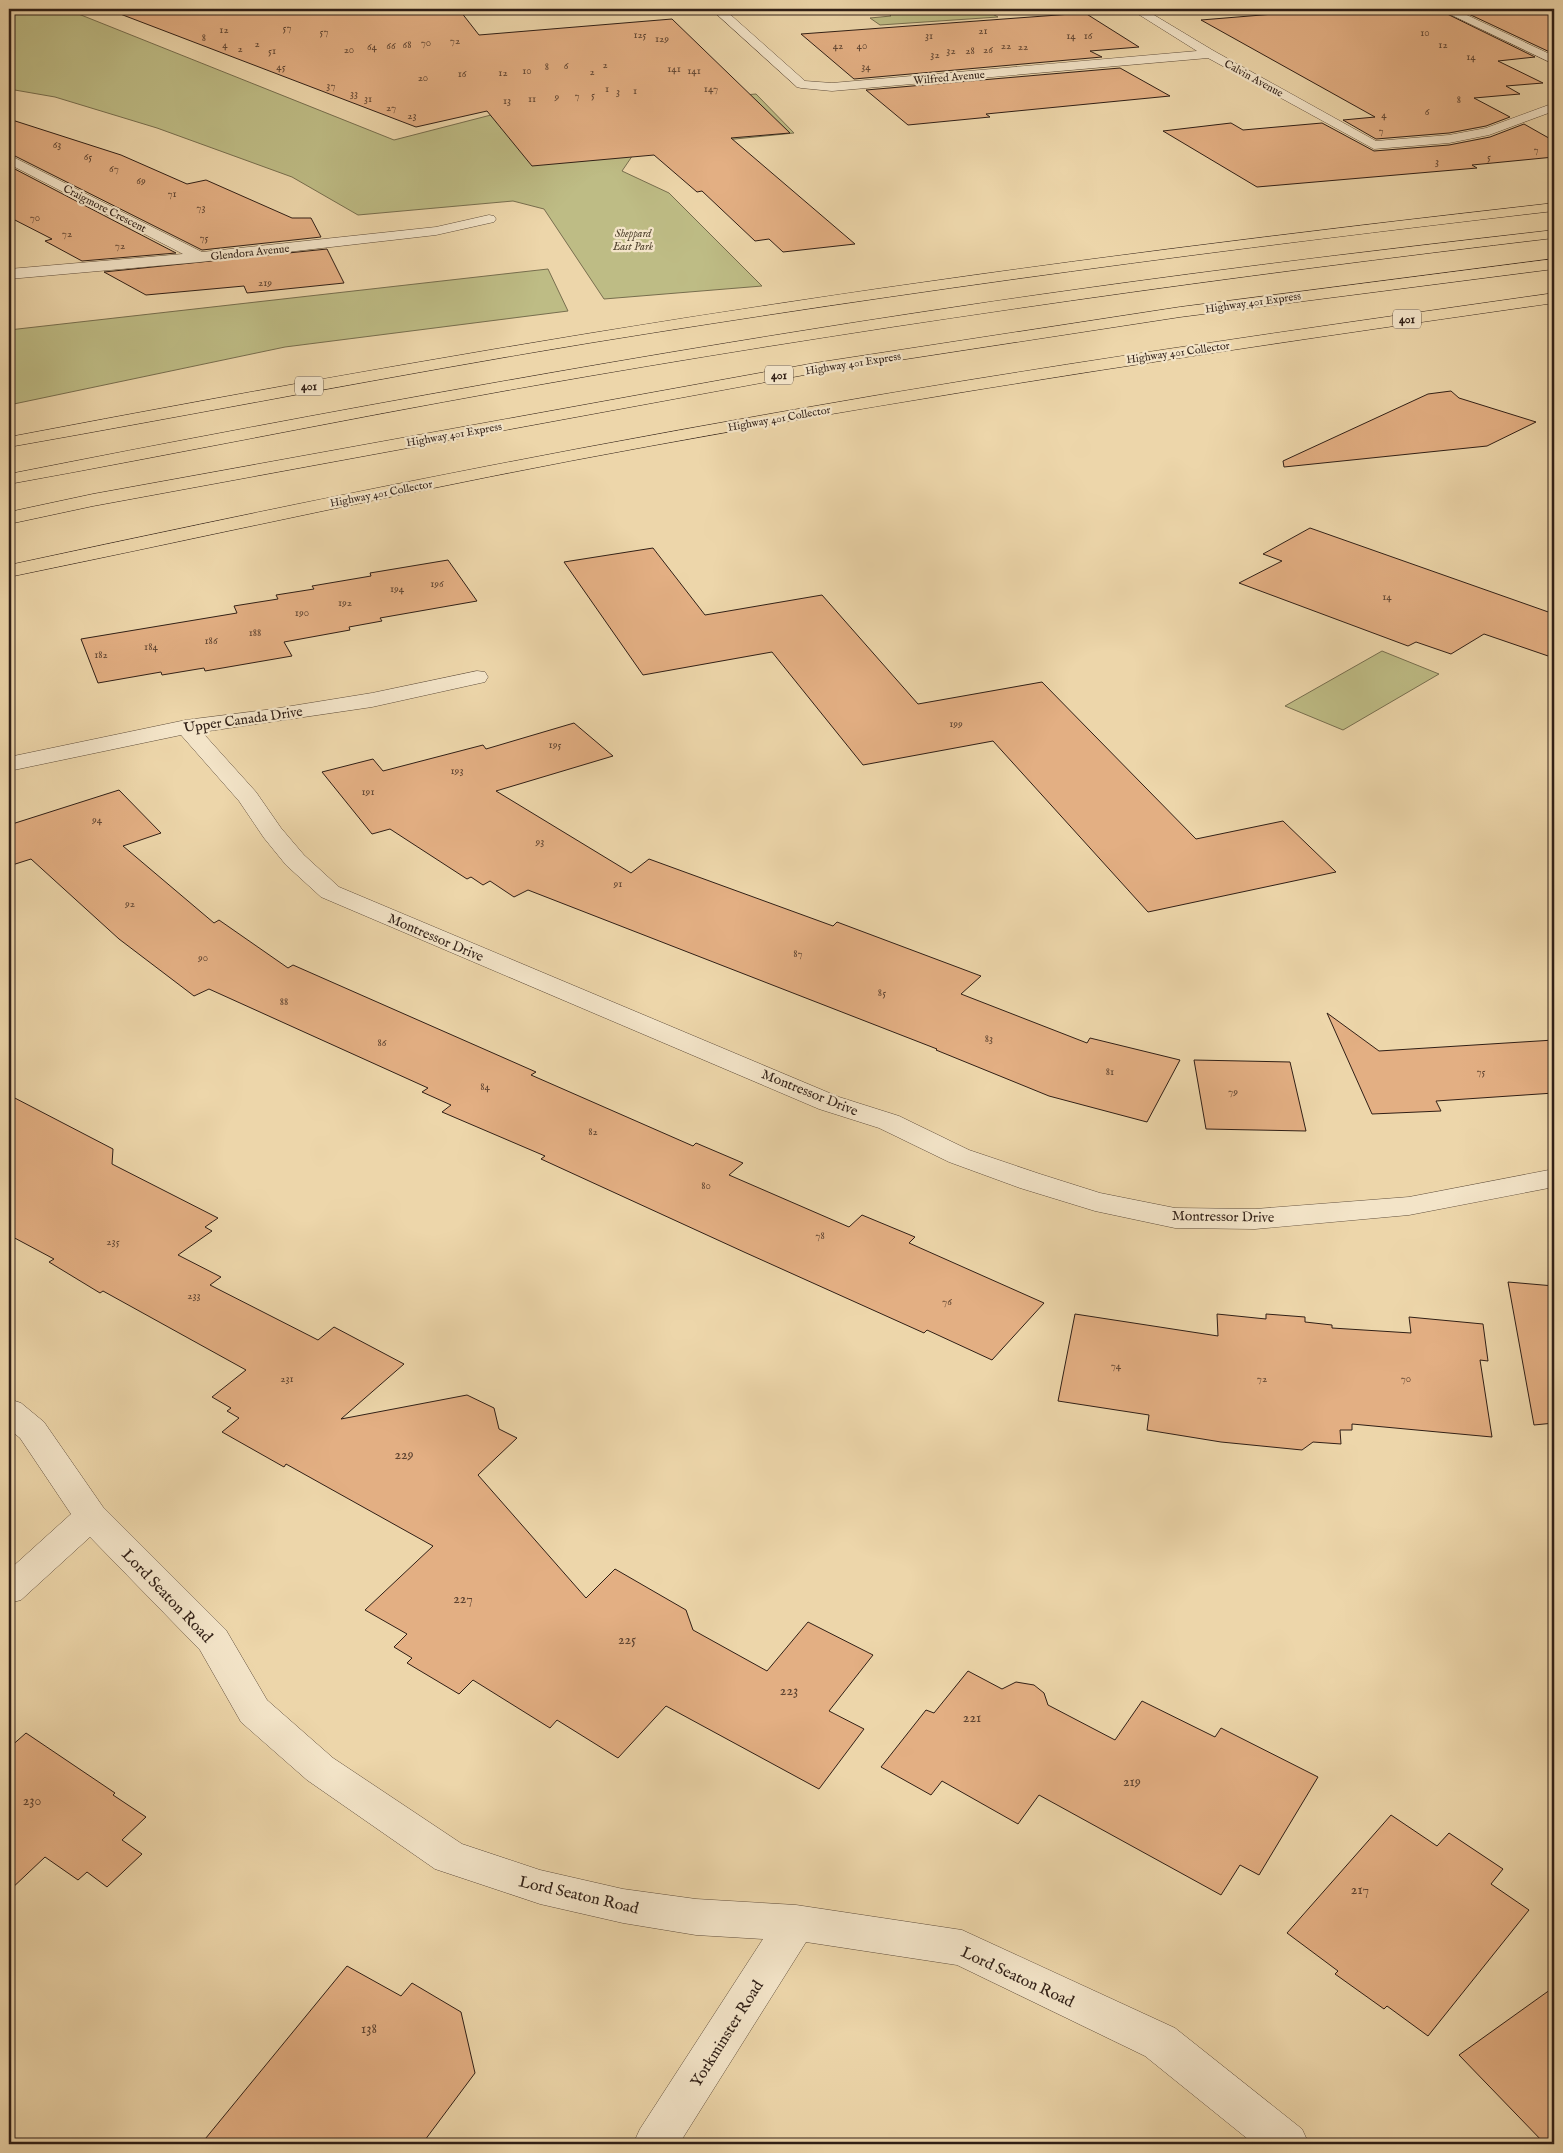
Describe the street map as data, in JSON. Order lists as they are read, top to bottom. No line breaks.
{"streets":{"highway":["Highway 401 Express","401","Highway 401 Collector"],"street":["Wilfred Avenue","Calvin Avenue","Craigmore Crescent","Glendora Avenue","Upper Canada Drive","Montressor Drive","Lord Seaton Road","Yorkminster Road"]},"crossings":[["Wilfred Avenue","Calvin Avenue"],["Craigmore Crescent","Glendora Avenue"],["Upper Canada Drive","Montressor Drive"],["Lord Seaton Road","Yorkminster Road"]],"parks":["Sheppard East Park"],"house_numbers":["57","12","21","57","10","125","31","14","16","8","129","72","70","2","4","68","12","66","42","40","22","64","22","2","20","26","51","32","28","32","14","2","6","45","8","34","141","10","141","2","12","16","20","37","1","147","1","3","33","5","7","9","31","11","8","13","27","6","4","23","7","63","7","65","5","3","67","69","71","73","70","72","75","72","219","196","194","14","192","190","188","186","184","182","199","195","193","191","94","93","91","92","87","90","85","88","83","86","81","75","84","79","82","80","78","235","233","76","74","231","72","70","229","227","225","223","221","219","230","217","138"]}
